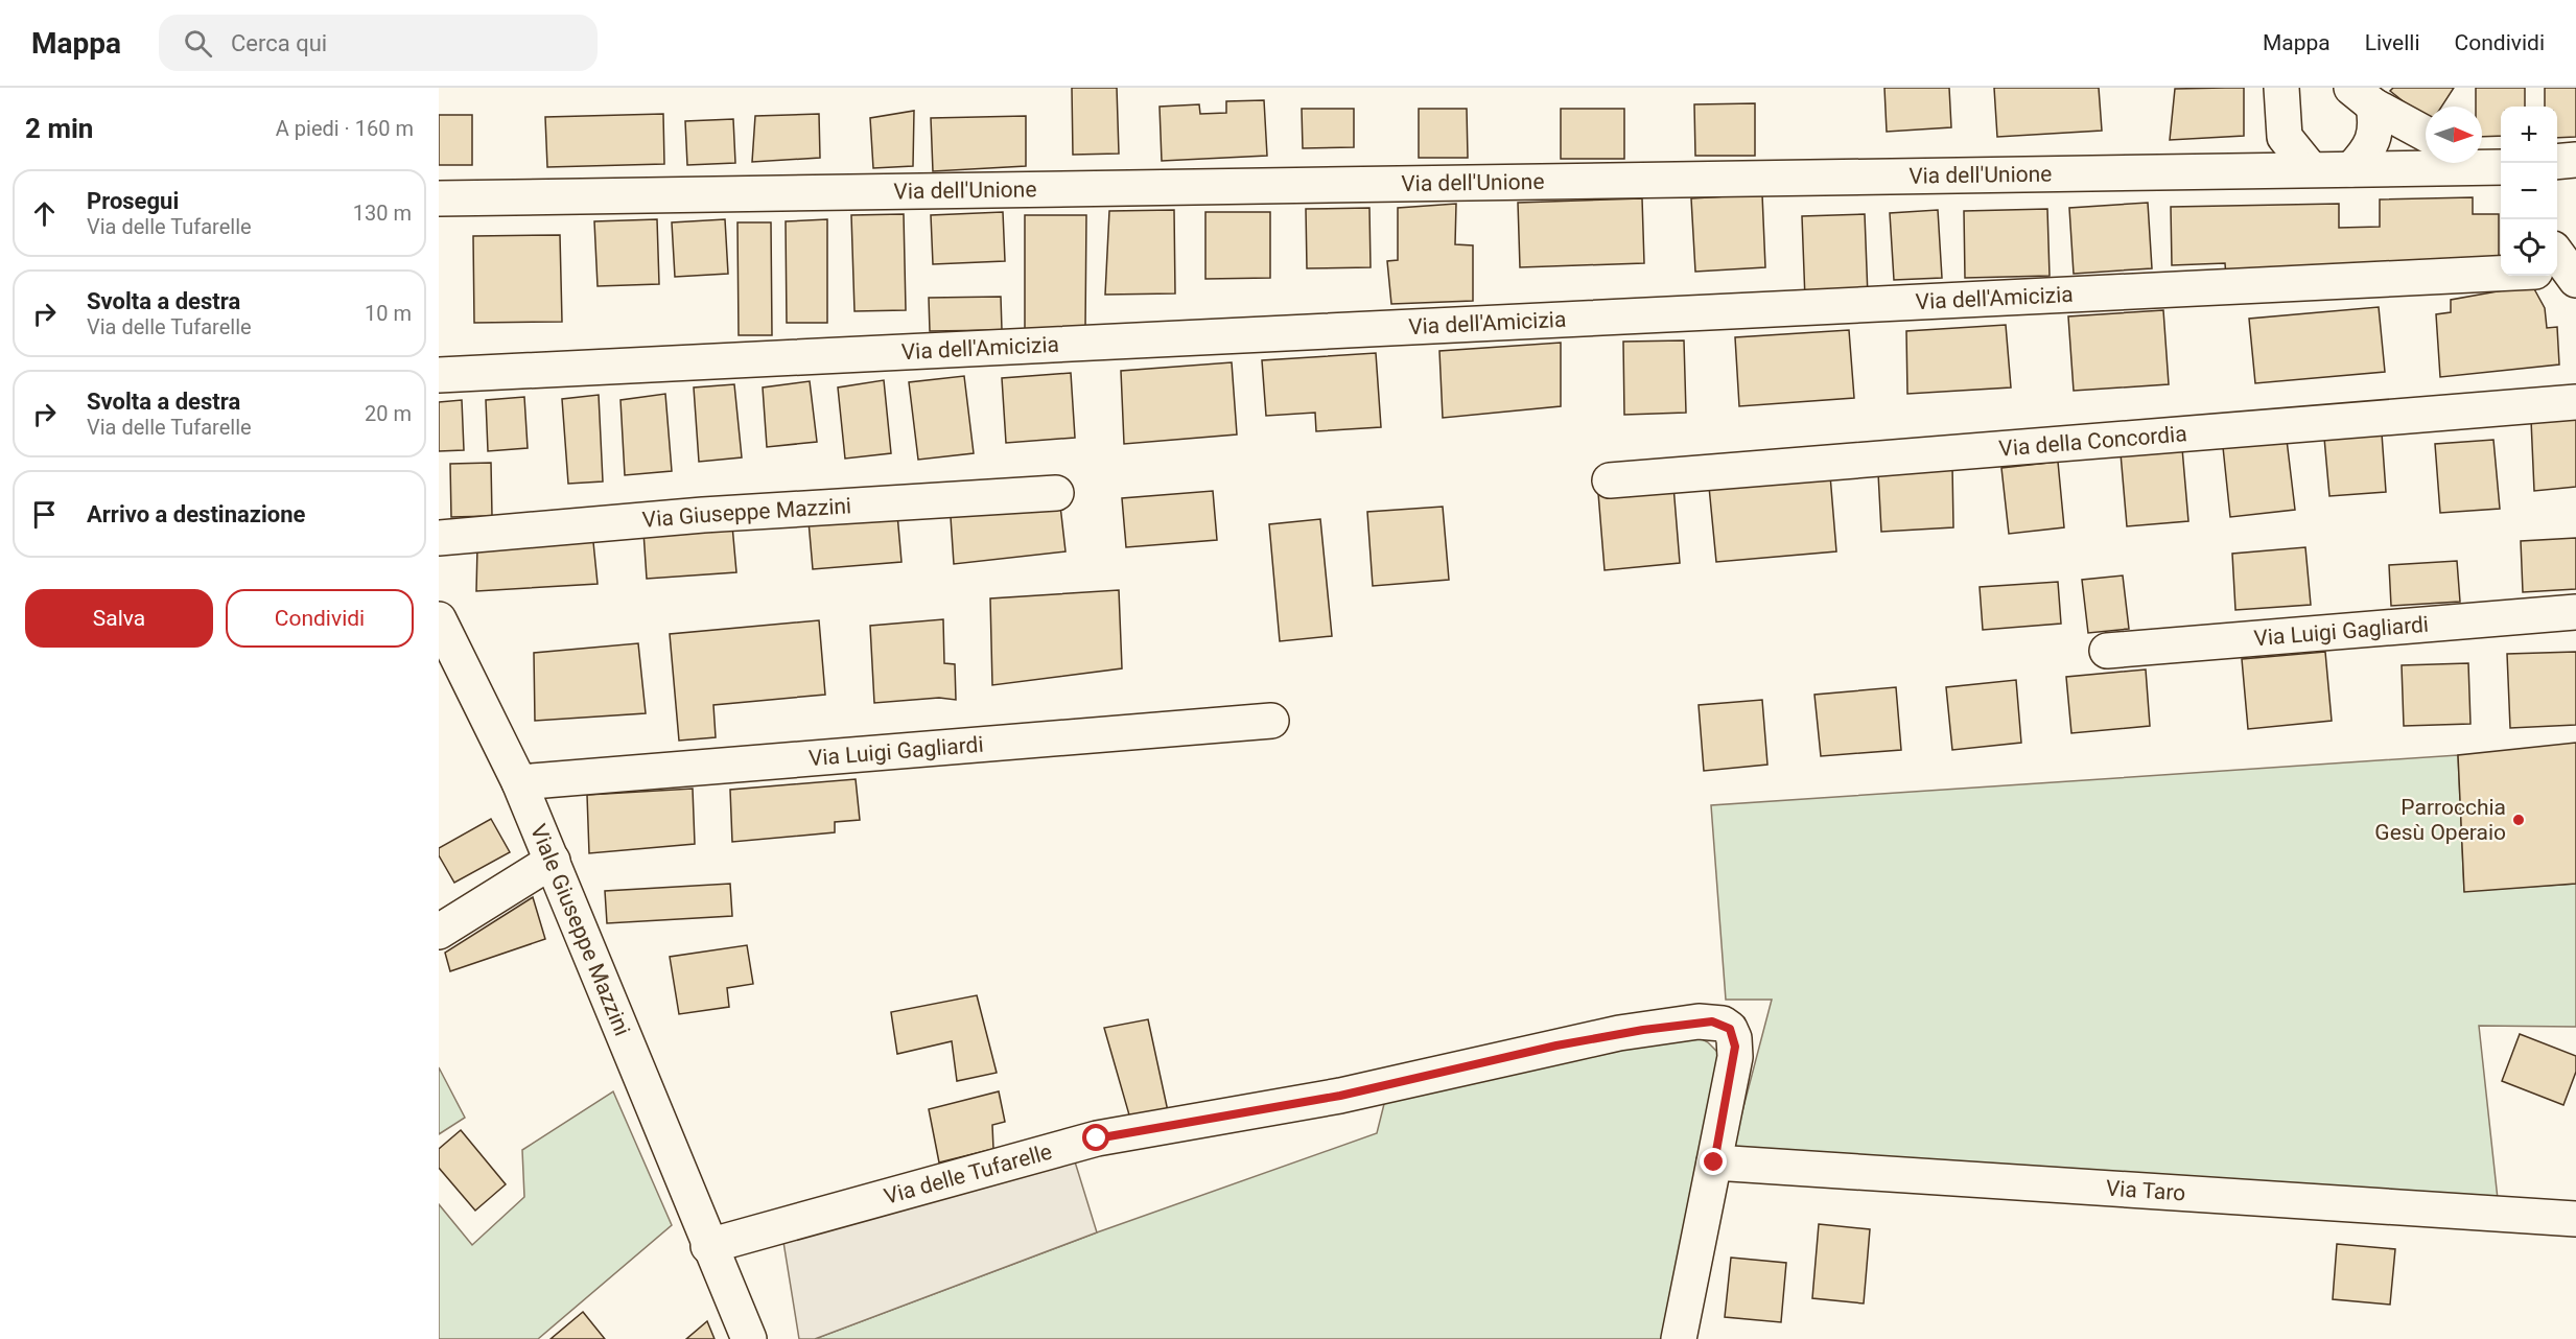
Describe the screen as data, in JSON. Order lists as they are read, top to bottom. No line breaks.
{"streets":{"street":["Via dell'Unione","Via dell'Amicizia","Via della Concordia","Via Giuseppe Mazzini","Via Luigi Gagliardi","Viale Giuseppe Mazzini","Via delle Tufarelle","Via Taro"]},"crossings":[["Via Luigi Gagliardi","Viale Giuseppe Mazzini"],["Viale Giuseppe Mazzini","Via delle Tufarelle"],["Via delle Tufarelle","Via Taro"]],"places":["Parrocchia Gesù Operaio"],"north":"right","page":{"header":"Mappa","search":"Cerca qui","nav":["Mappa","Livelli","Condividi"],"heading":["2 min","A piedi · 160 m"],"map_buttons":["+","−"],"list":[["Prosegui","Via delle Tufarelle","130 m"],["Svolta a destra","Via delle Tufarelle","10 m"],["Svolta a destra","Via delle Tufarelle","20 m"],"Arrivo a destinazione"],"buttons":["Salva","Condividi"]}}
